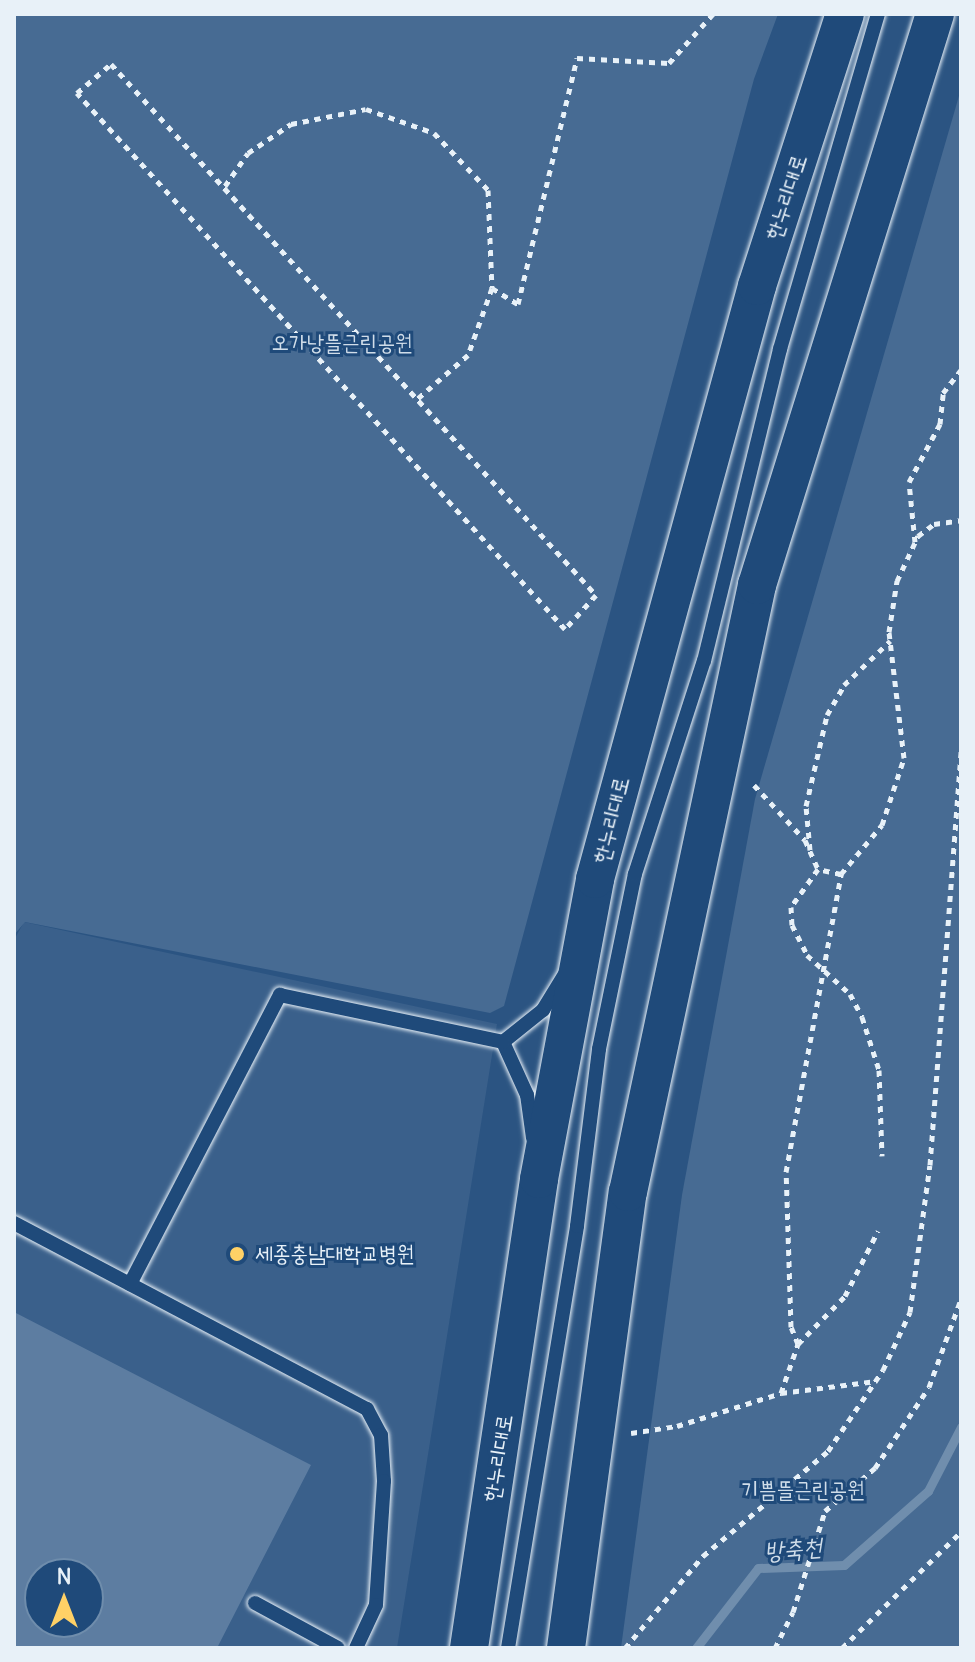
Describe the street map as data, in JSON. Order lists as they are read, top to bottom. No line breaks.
{"streets":{"street":["한누리대로"]},"water":["방축천"],"parks":["오가낭뜰근린공원","기쁨뜰근린공원"],"places":["세종충남대학교병원"],"north":"top"}
